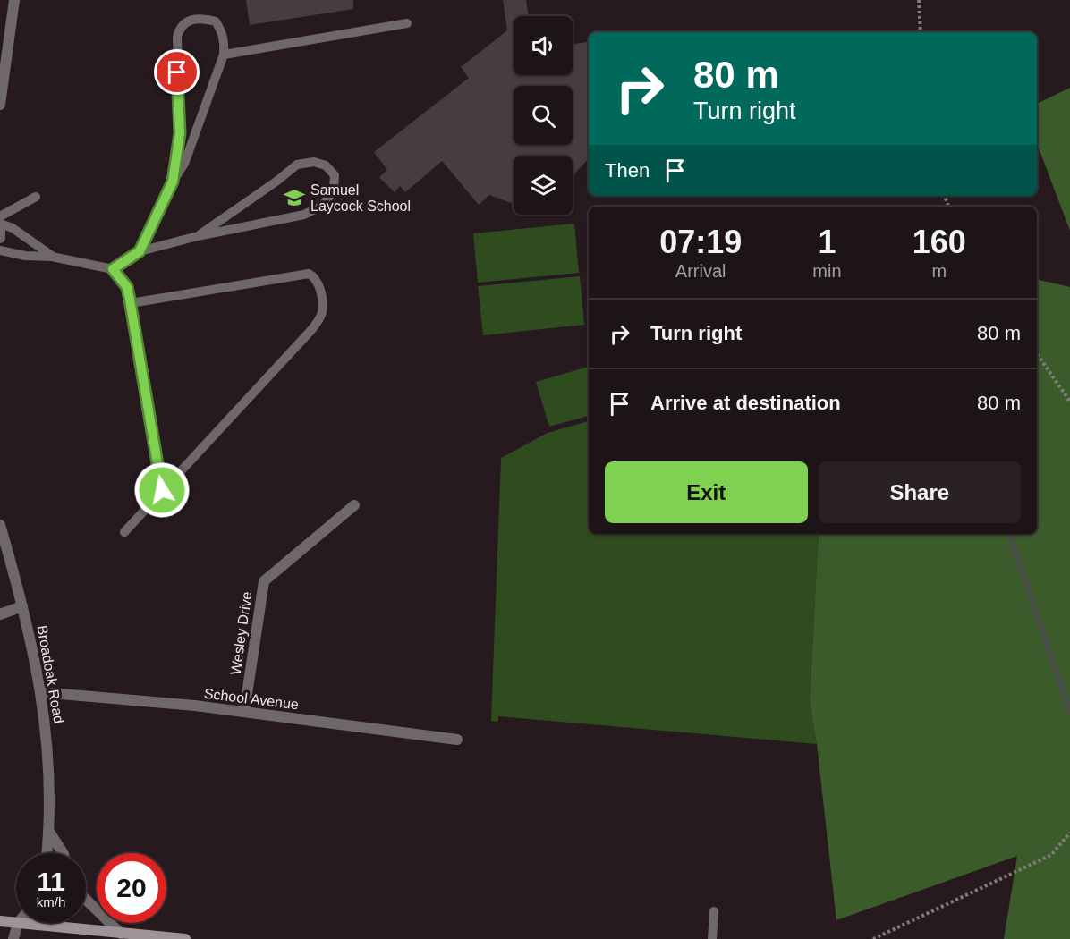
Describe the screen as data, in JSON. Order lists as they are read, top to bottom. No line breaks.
{"streets":{"street":["Wesley Drive","Broadoak Road","School Avenue"]},"crossings":[["Wesley Drive","School Avenue"],["Broadoak Road","School Avenue"]],"places":{"school or university":["Samuel Laycock School"]},"page":{"turn":["80 m","Turn right"],"then":"Then","eta":["07:19","Arrival","1","min","160","m"],"list":[{"name":"Turn right","value":"80 m"},{"name":"Arrive at destination","value":"80 m"}],"buttons":["Exit","Share"],"speed":"11 km/h","limit":"20"}}
